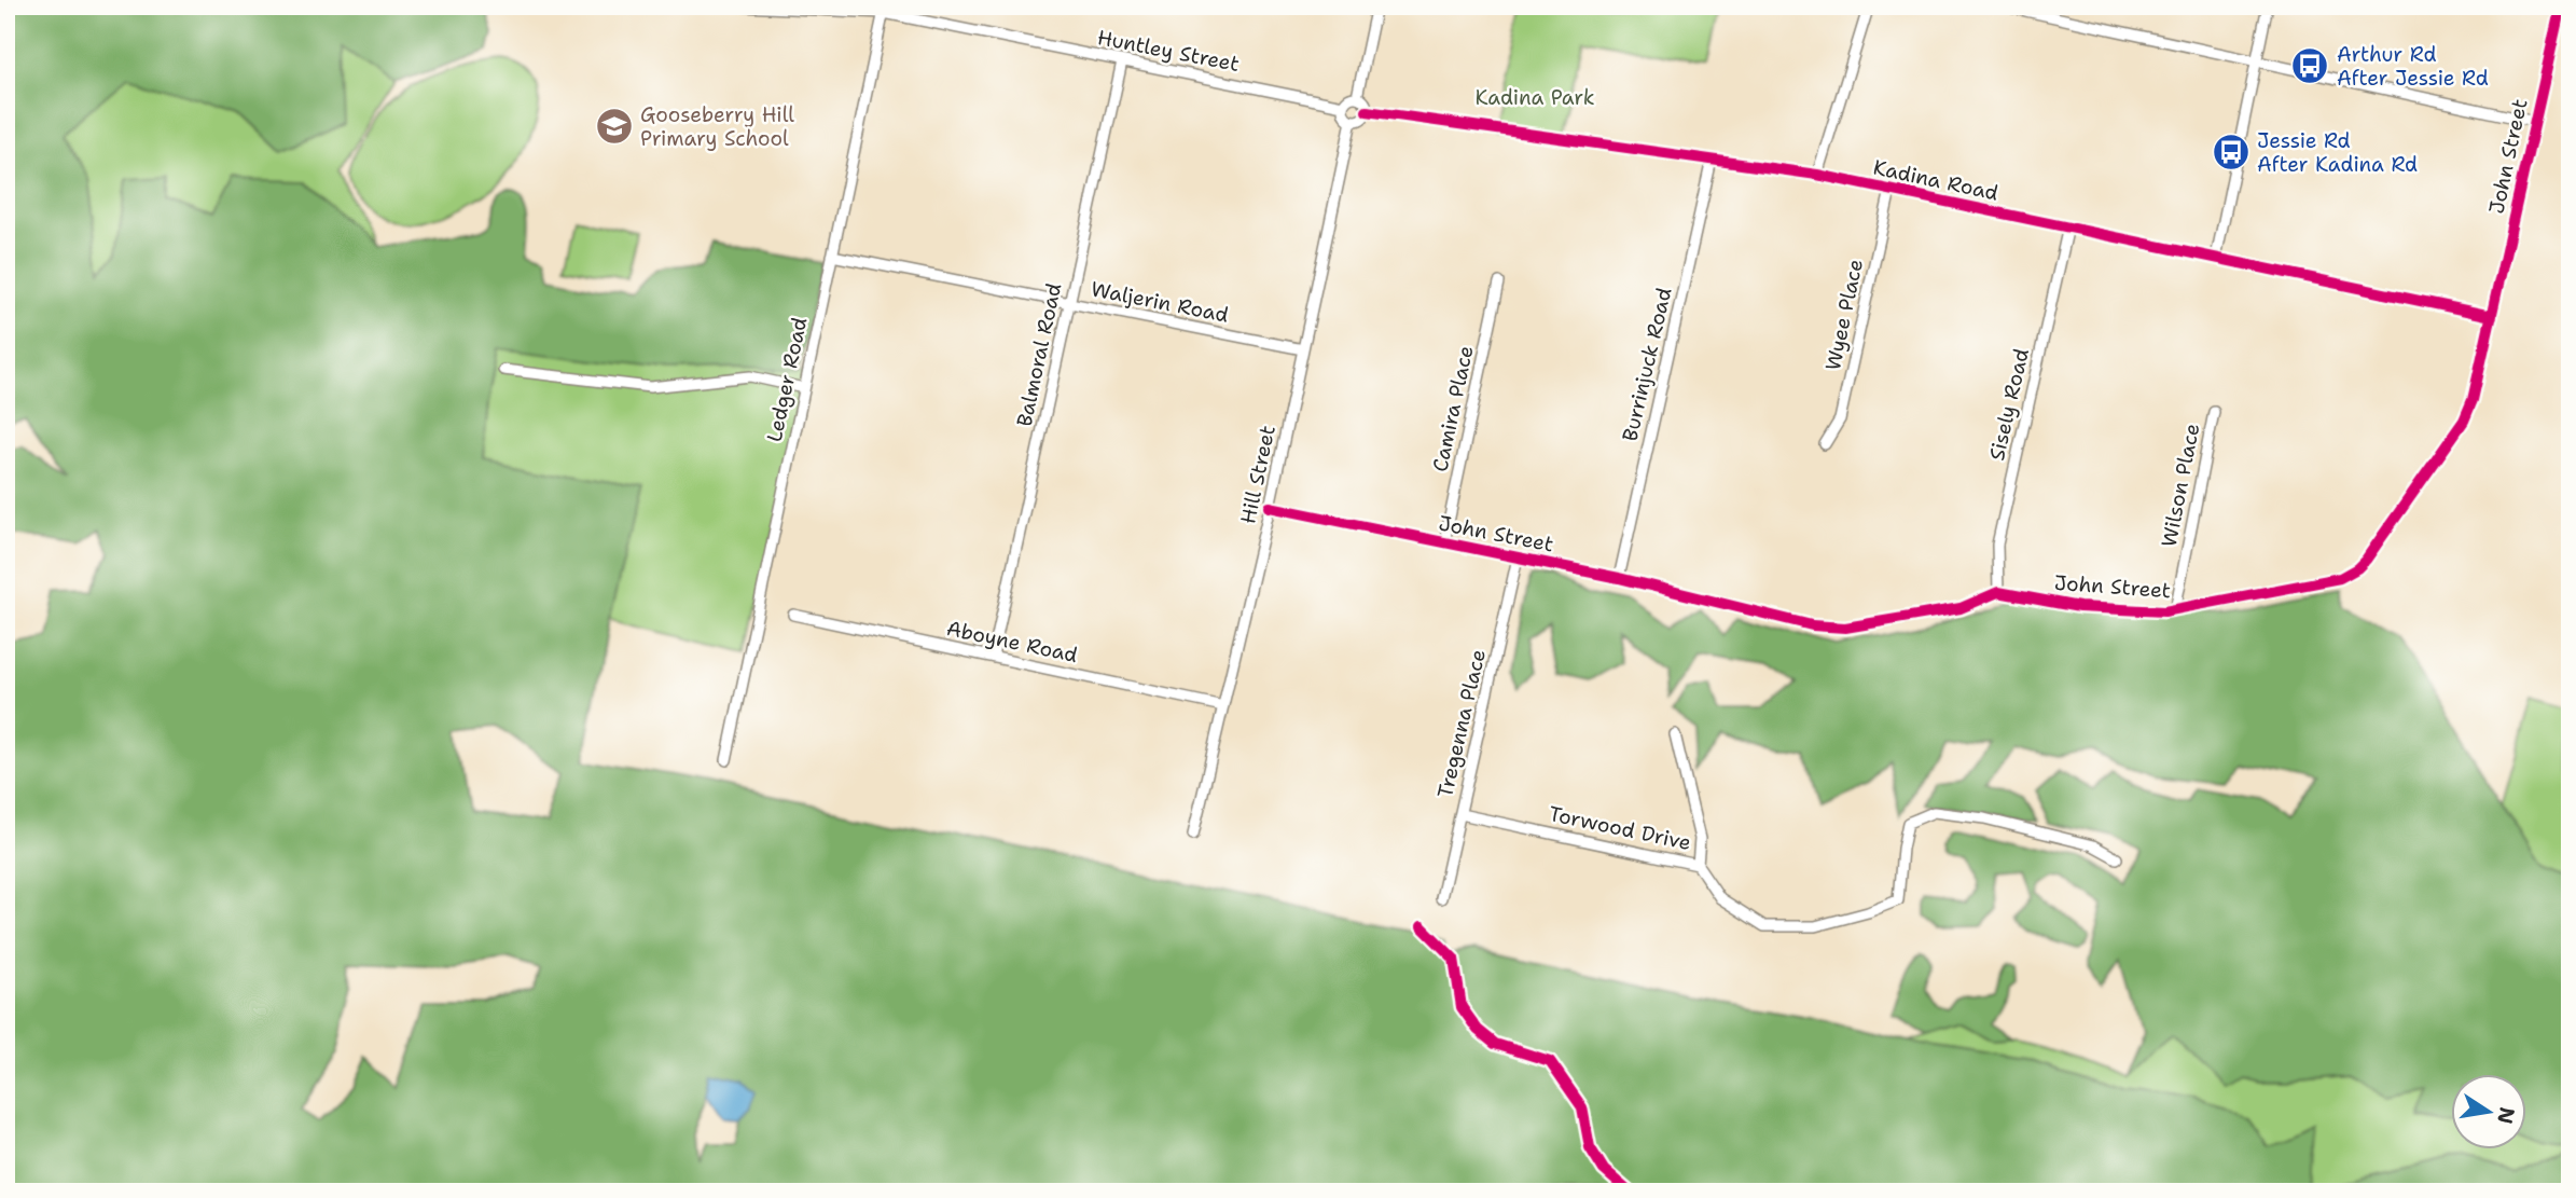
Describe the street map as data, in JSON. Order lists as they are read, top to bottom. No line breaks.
{"streets":{"street":["Huntley Street","John Street","Kadina Road","Waljerin Road","Wyee Place","Balmoral Road","Burrinjuck Road","Ledger Road","Sisely Road","Camira Place","Hill Street","Wilson Place","Aboyne Road","Tregenna Place","Torwood Drive"]},"crossings":[["Huntley Street","Kadina Road"],["Huntley Street","Balmoral Road"],["Huntley Street","Ledger Road"],["Huntley Street","Hill Street"],["John Street","Kadina Road"],["John Street","Burrinjuck Road"],["John Street","Sisely Road"],["John Street","Camira Place"],["John Street","Hill Street"],["John Street","Wilson Place"],["John Street","Tregenna Place"],["Kadina Road","Wyee Place"],["Kadina Road","Burrinjuck Road"],["Kadina Road","Sisely Road"],["Kadina Road","Hill Street"],["Waljerin Road","Balmoral Road"],["Waljerin Road","Ledger Road"],["Waljerin Road","Hill Street"],["Balmoral Road","Aboyne Road"],["Hill Street","Aboyne Road"],["Tregenna Place","Torwood Drive"]],"parks":["Kadina Park"],"places":{"bus stop":["Arthur Rd After Jessie Rd","Jessie Rd After Kadina Rd"],"school or university":["Gooseberry Hill Primary School"]},"north":"right"}
